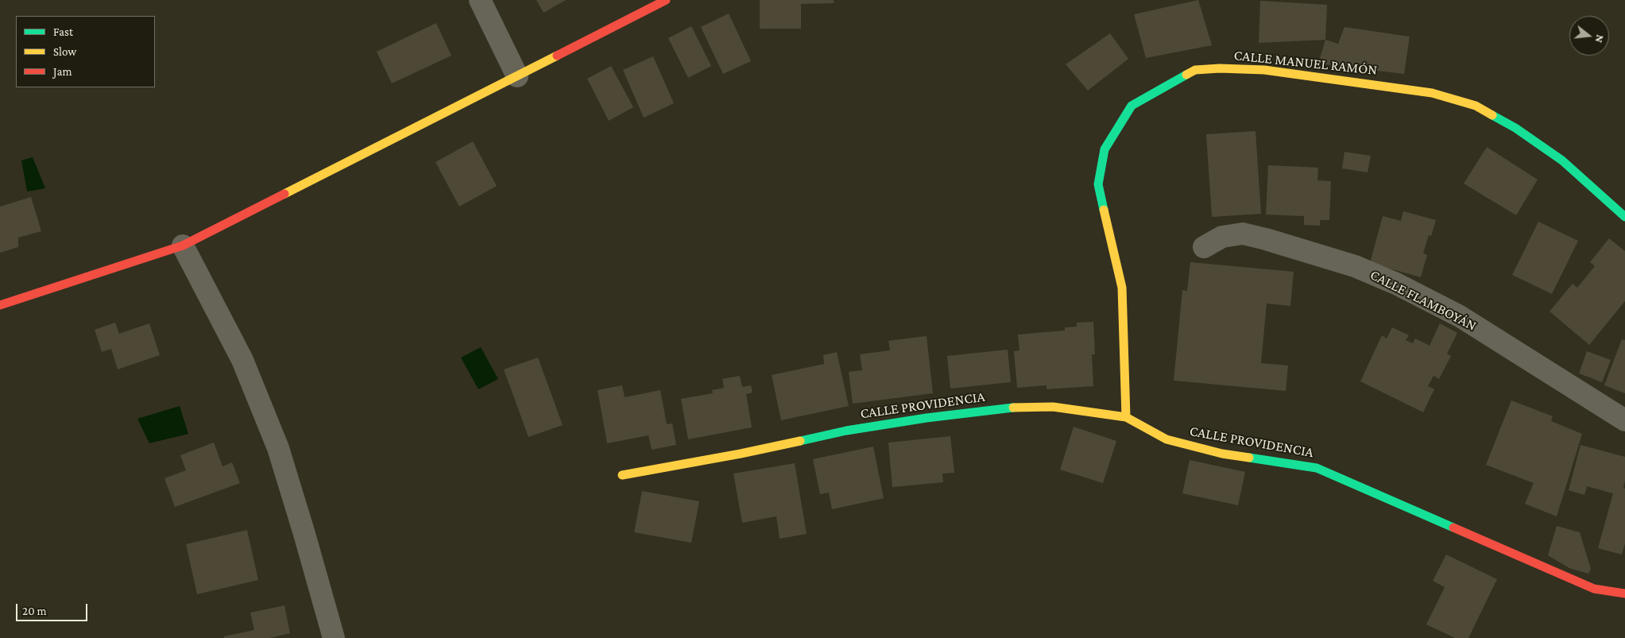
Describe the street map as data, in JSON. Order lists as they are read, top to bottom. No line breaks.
{"streets":{"street":["CALLE MANUEL RAMÓN","CALLE FLAMBOYÁN","CALLE PROVIDENCIA"]},"crossings":[["CALLE MANUEL RAMÓN","CALLE PROVIDENCIA"]],"legend":["Fast","Slow","Jam"],"scale_bar":"20 m","north":"right"}
